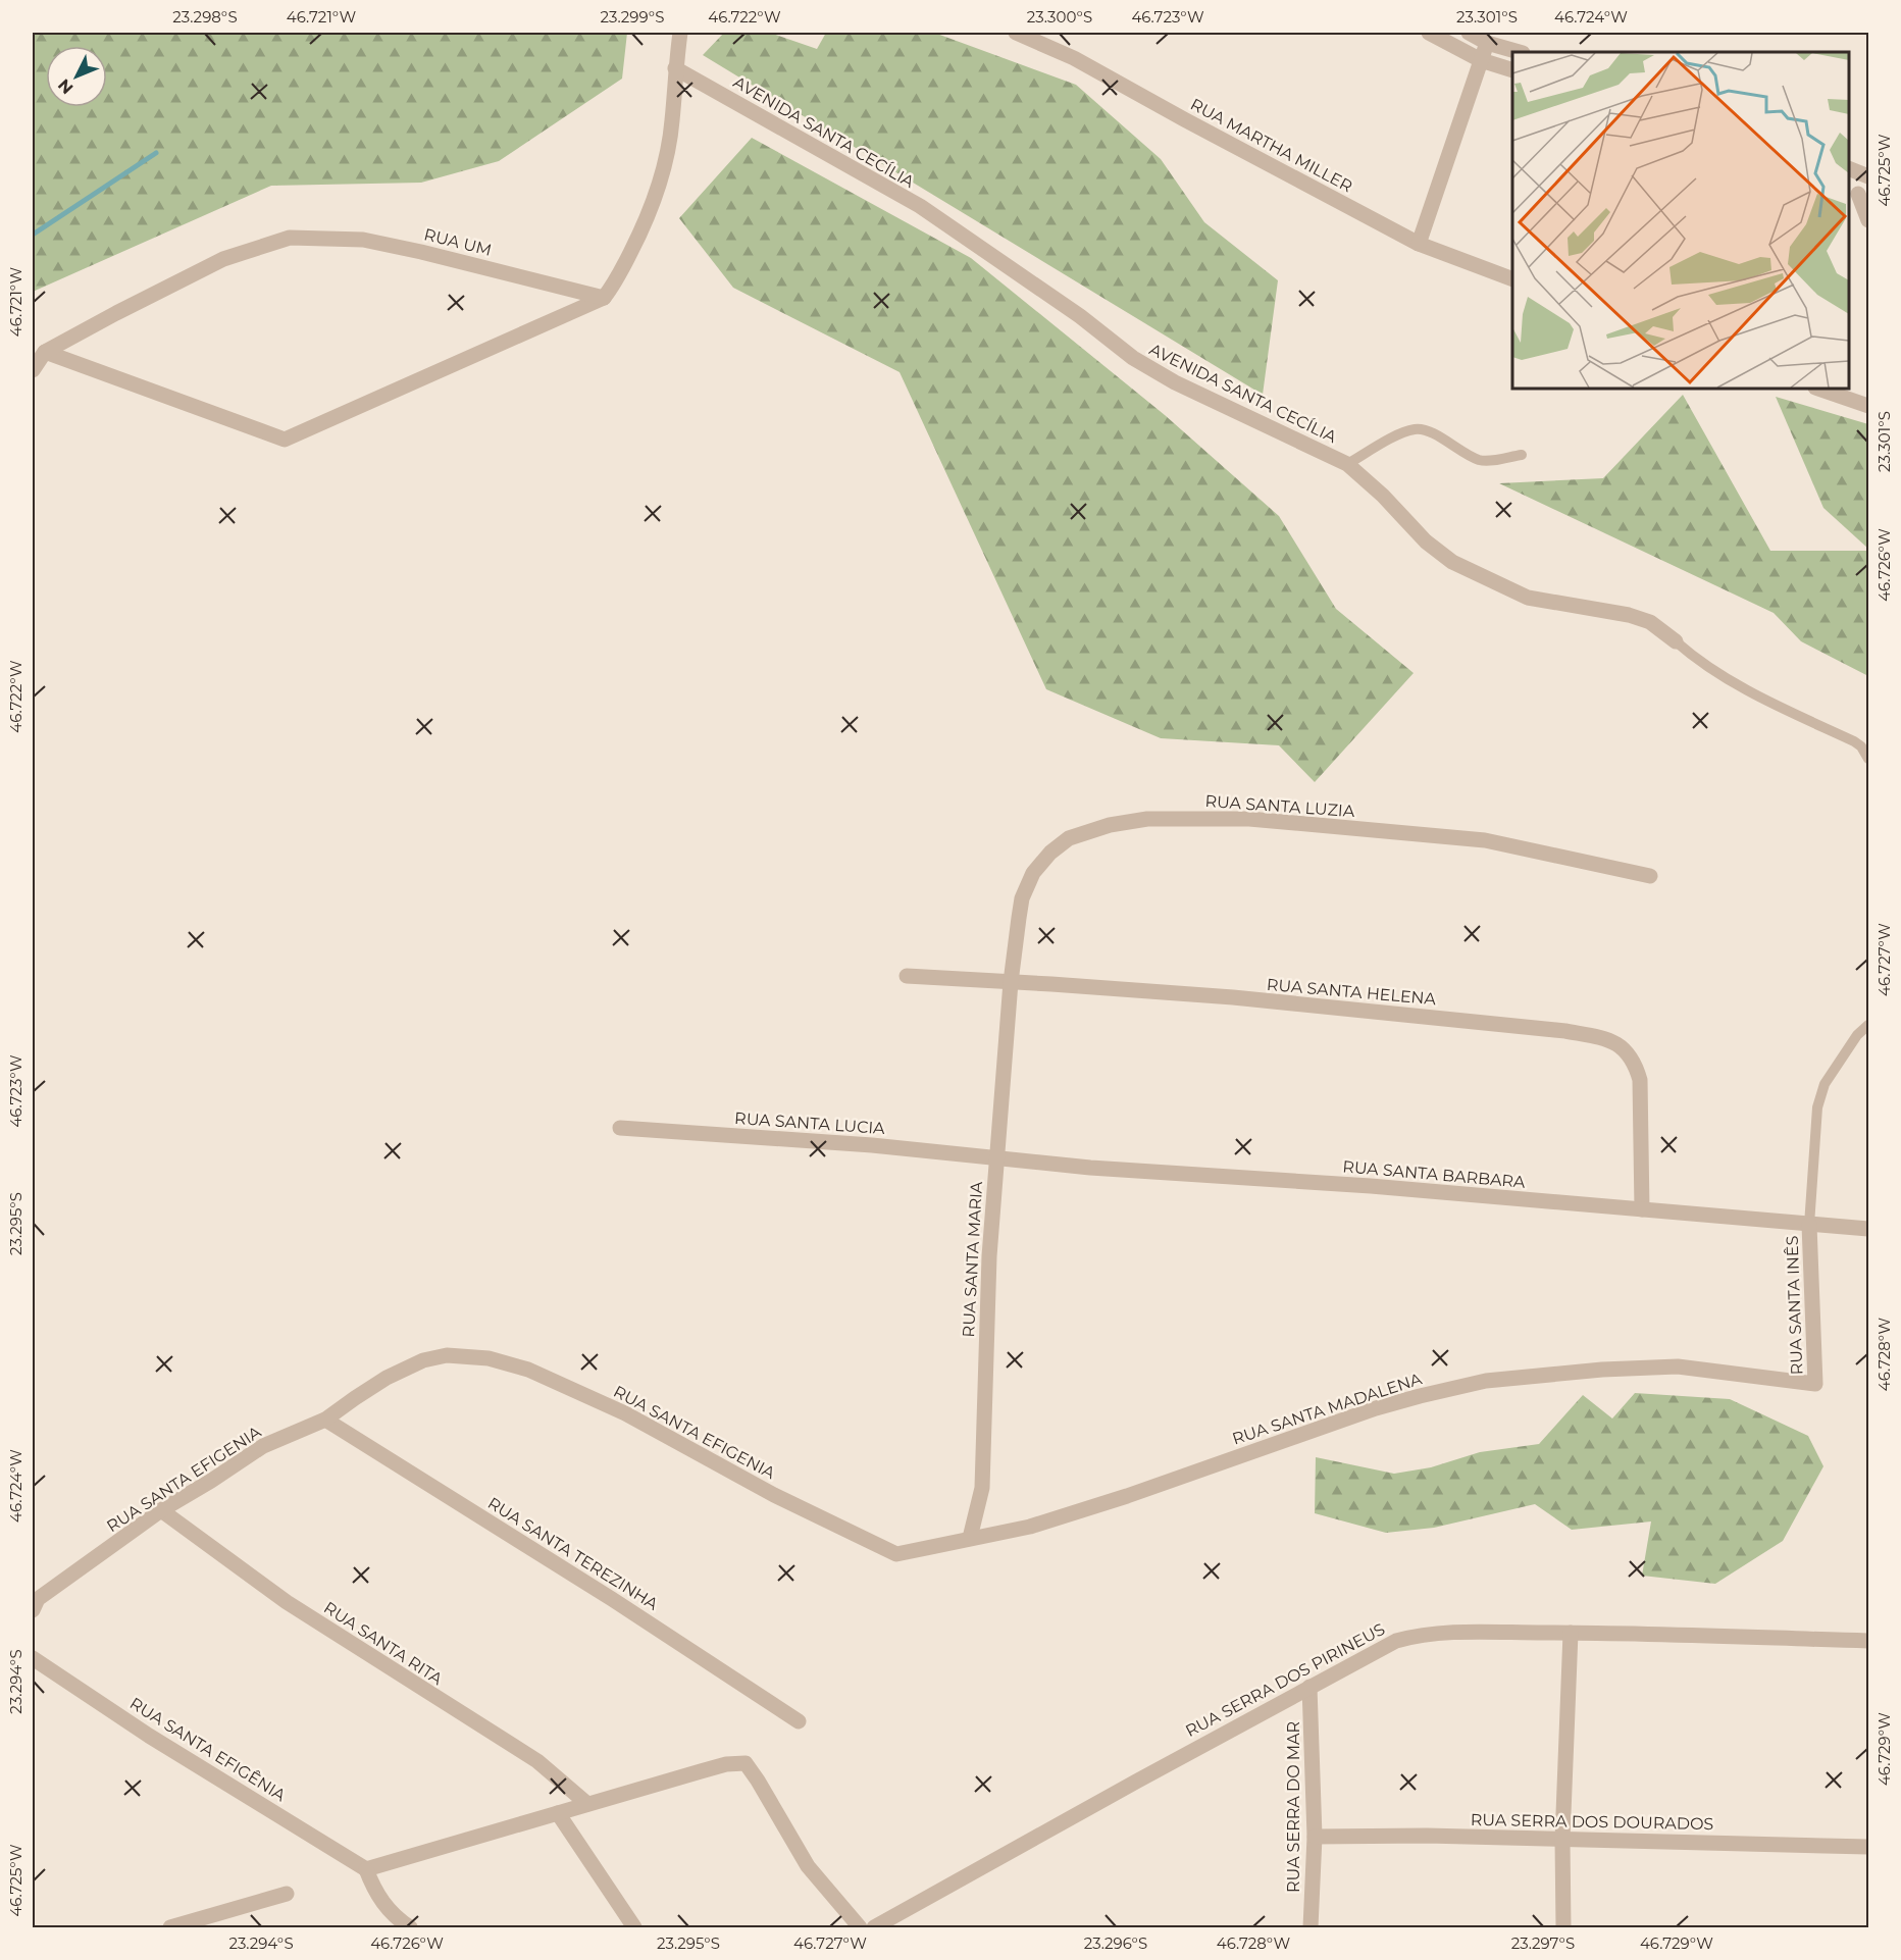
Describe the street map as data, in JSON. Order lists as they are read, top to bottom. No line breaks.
{"streets":{"street":["AVENIDA SANTA CECÍLIA","RUA MARTHA MILLER","RUA UM","RUA SANTA LUZIA","RUA SANTA HELENA","RUA SANTA LUCIA","RUA SANTA BARBARA","RUA SANTA MARIA","RUA SANTA INÊS","RUA SANTA MADALENA","RUA SANTA EFIGENIA","RUA SANTA TEREZINHA","RUA SANTA RITA","RUA SERRA DOS PIRINEUS","RUA SANTA EFIGÊNIA","RUA SERRA DO MAR","RUA SERRA DOS DOURADOS"]},"crossings":[["RUA SANTA LUZIA","RUA SANTA HELENA"],["RUA SANTA LUZIA","RUA SANTA MARIA"],["RUA SANTA HELENA","RUA SANTA BARBARA"],["RUA SANTA HELENA","RUA SANTA MARIA"],["RUA SANTA LUCIA","RUA SANTA BARBARA"],["RUA SANTA LUCIA","RUA SANTA MARIA"],["RUA SANTA BARBARA","RUA SANTA MARIA"],["RUA SANTA BARBARA","RUA SANTA INÊS"],["RUA SANTA MARIA","RUA SANTA MADALENA"],["RUA SANTA MARIA","RUA SANTA EFIGENIA"],["RUA SANTA INÊS","RUA SANTA MADALENA"],["RUA SANTA MADALENA","RUA SANTA EFIGENIA"],["RUA SANTA EFIGENIA","RUA SANTA TEREZINHA"],["RUA SANTA EFIGENIA","RUA SANTA RITA"],["RUA SERRA DOS PIRINEUS","RUA SERRA DO MAR"],["RUA SERRA DO MAR","RUA SERRA DOS DOURADOS"]],"north":"bottom left","coordinates":["23.298°S","46.721°W","23.299°S","46.722°W","23.300°S","46.723°W","23.301°S","46.724°W","46.725°W","46.726°W","46.727°W","23.295°S","46.728°W","23.294°S","46.729°W","23.296°S","23.297°S"]}
